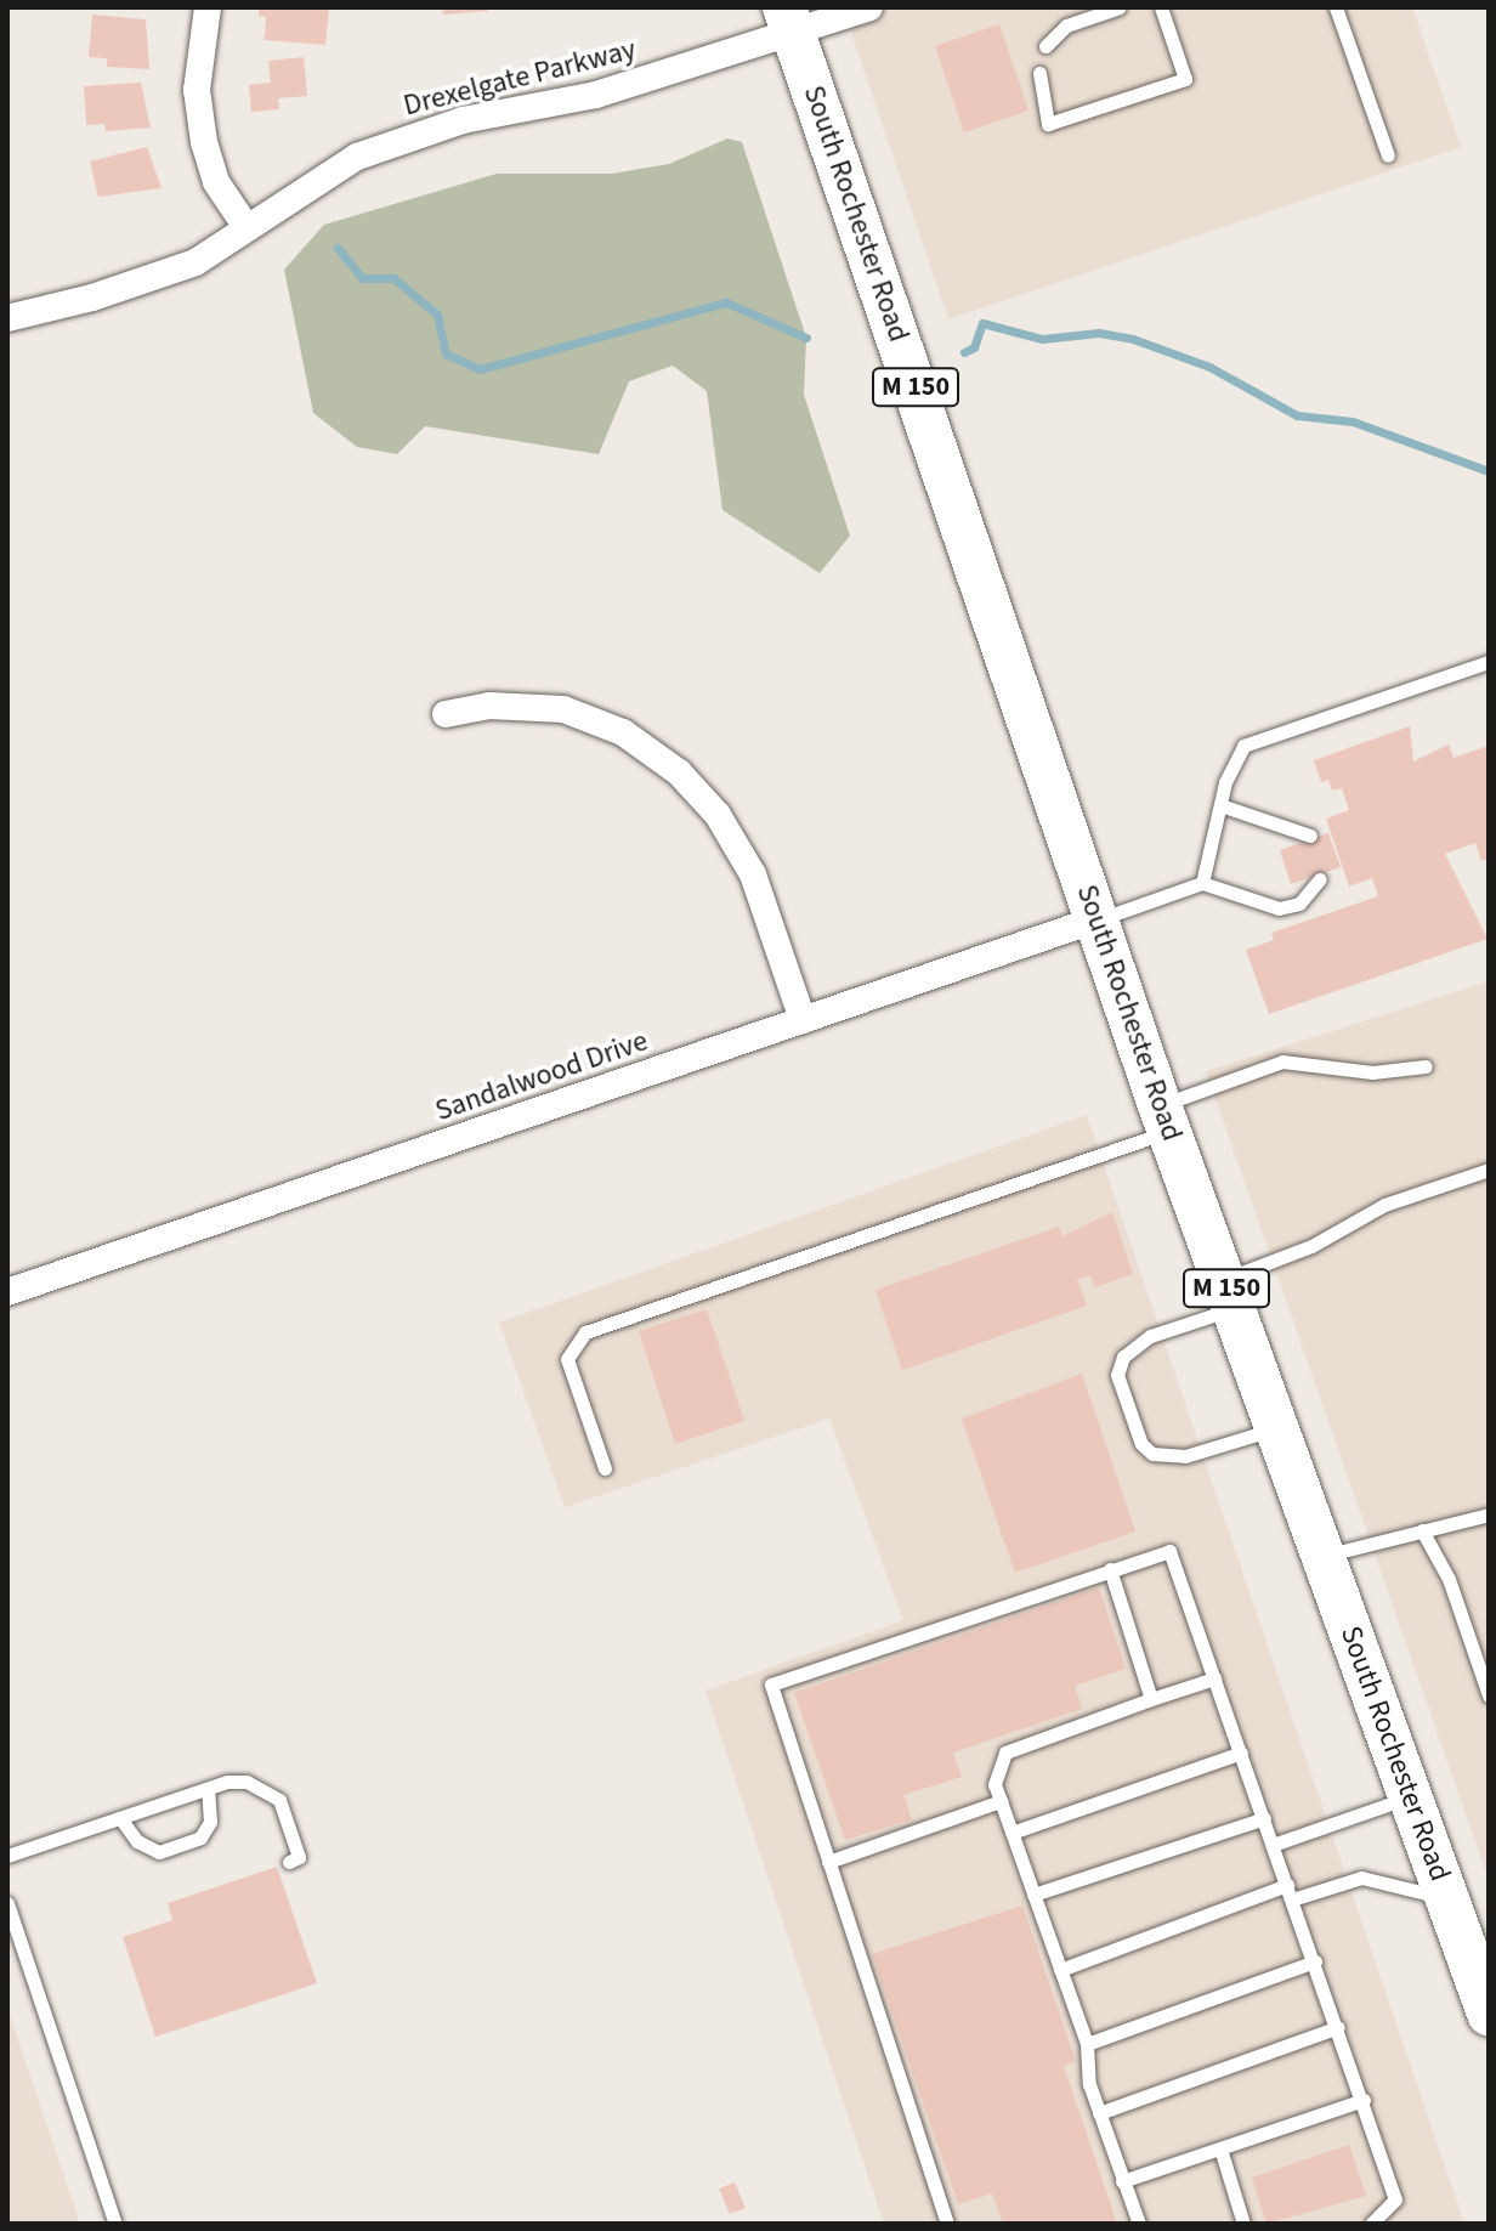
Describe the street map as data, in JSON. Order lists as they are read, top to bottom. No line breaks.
{"streets":{"main road":["South Rochester Road","M 150"],"street":["Drexelgate Parkway","Sandalwood Drive"]},"crossings":[["Drexelgate Parkway","South Rochester Road"],["South Rochester Road","Sandalwood Drive"]]}
